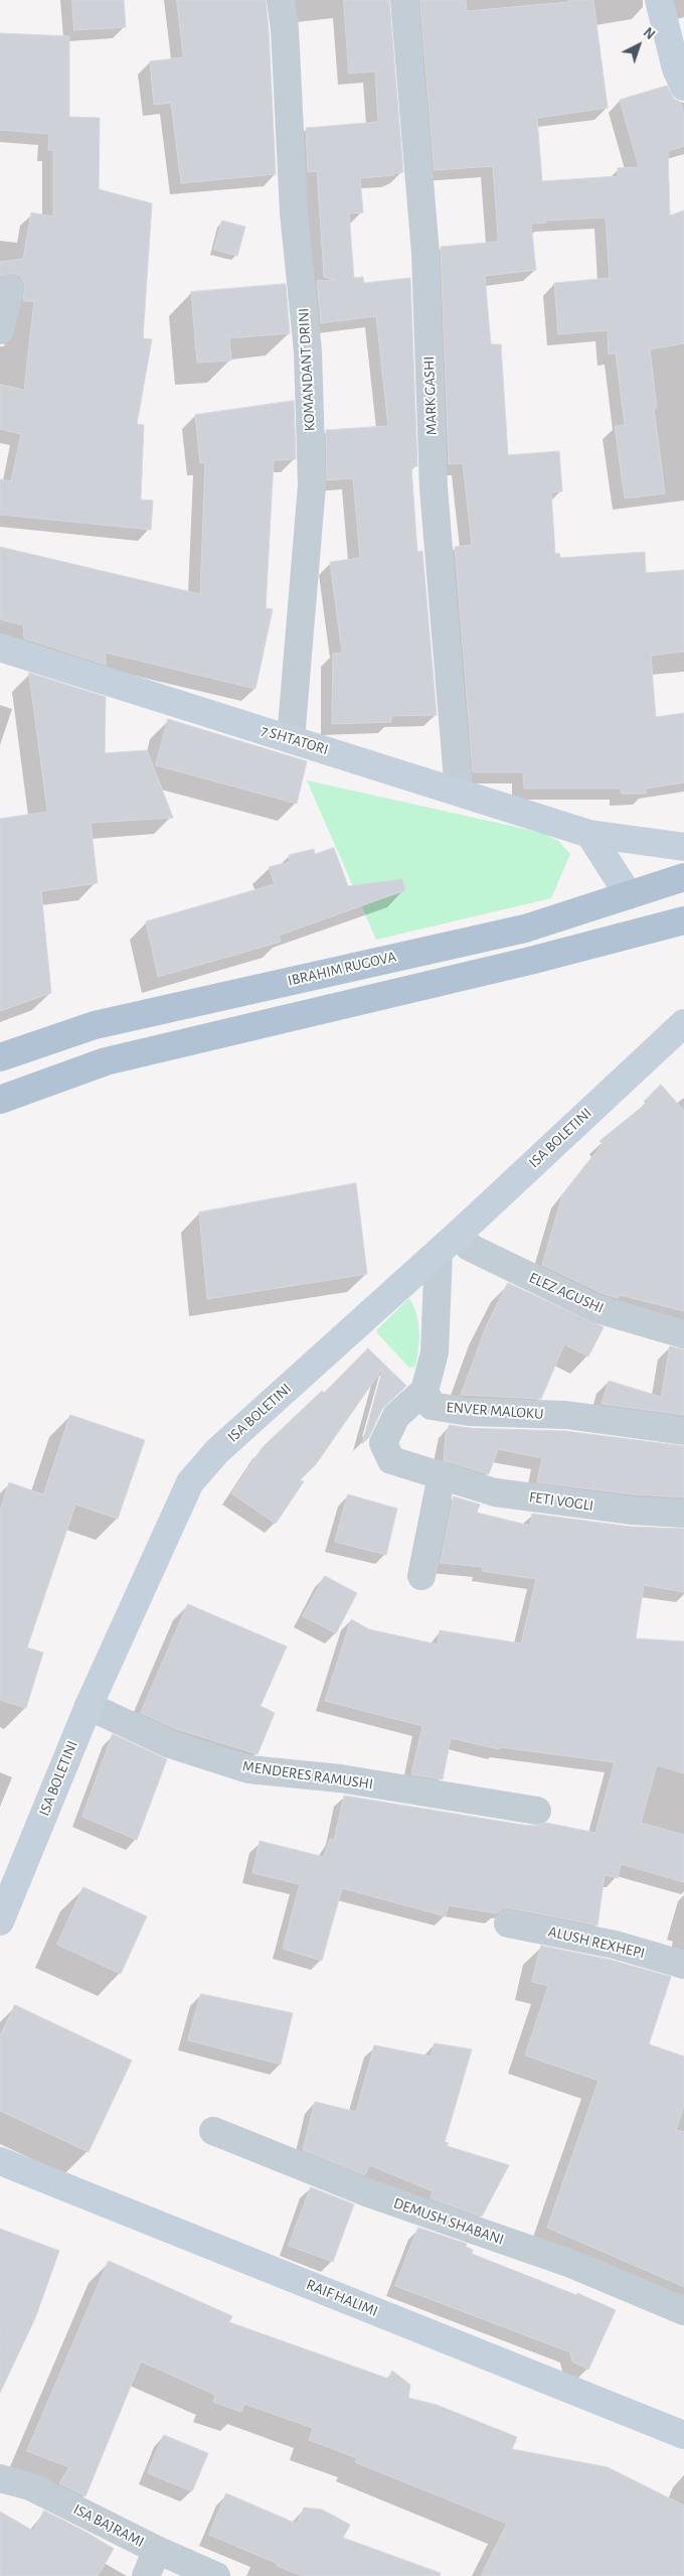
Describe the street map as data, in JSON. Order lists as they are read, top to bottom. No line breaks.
{"streets":{"main road":["IBRAHIM RUGOVA"],"street":["KOMANDANT DRINI","MARK GASHI","7 SHTATORI","ISA BOLETINI","ELEZ AGUSHI","ENVER MALOKU","FETI VOGLI","MENDERES RAMUSHI","ALUSH REXHEPI","DEMUSH SHABANI","RAIF HALIMI","ISA BAJRAMI"]},"crossings":[["KOMANDANT DRINI","7 SHTATORI"],["MARK GASHI","7 SHTATORI"],["ISA BOLETINI","ELEZ AGUSHI"],["ISA BOLETINI","MENDERES RAMUSHI"],["ENVER MALOKU","FETI VOGLI"]],"north":"top right"}
